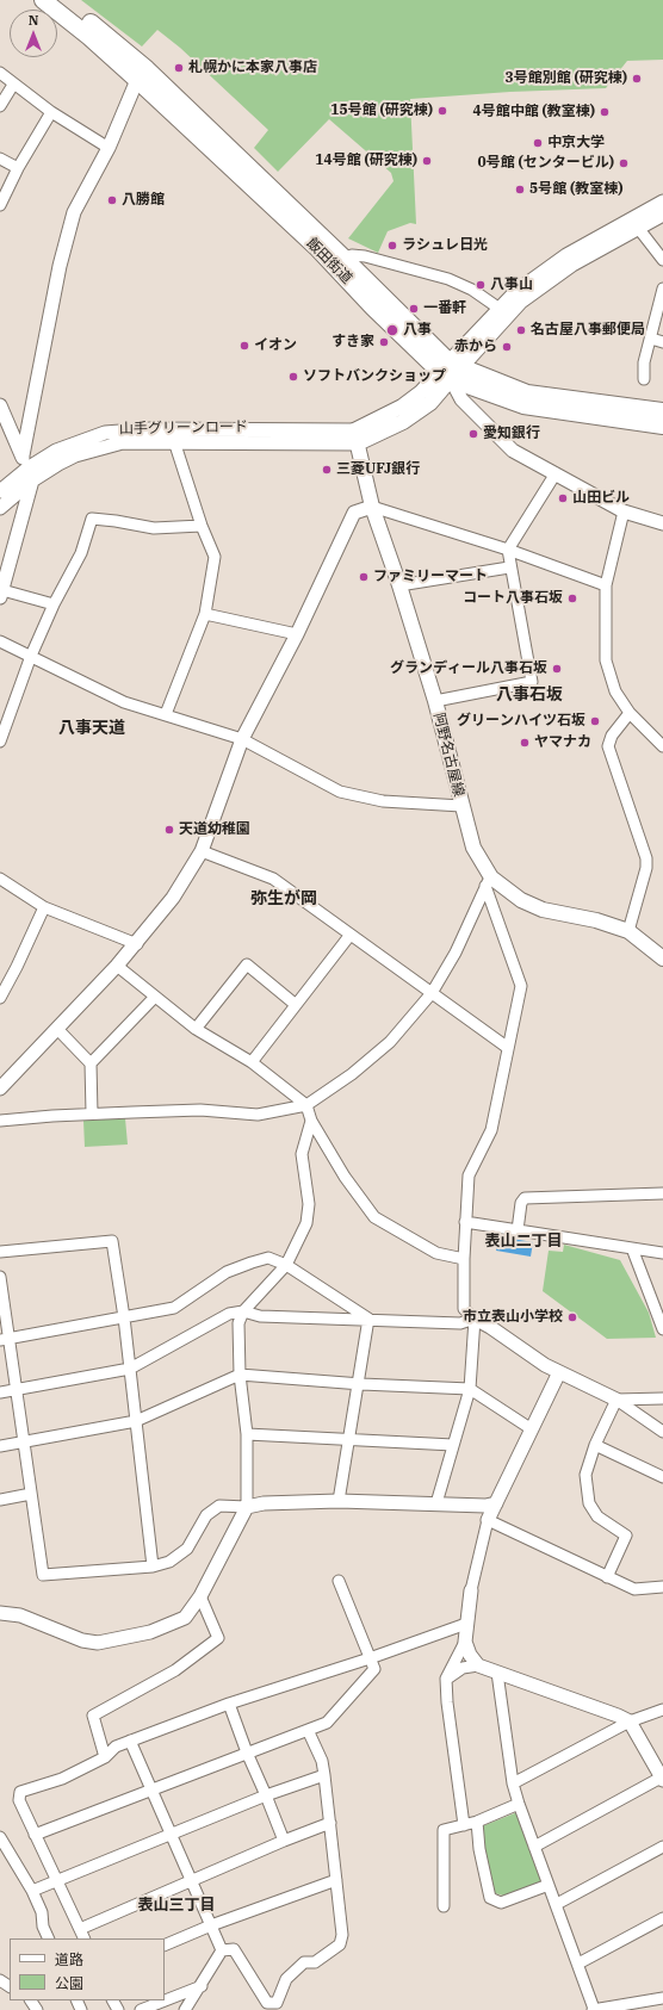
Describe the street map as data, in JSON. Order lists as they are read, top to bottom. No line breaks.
{"streets":{"highway":["飯田街道"],"main road":["阿野名古屋線"],"street":["山手グリーンロード"]},"crossings":[["山手グリーンロード","阿野名古屋線"]],"districts":["八事石坂","八事天道","弥生が岡","表山二丁目","表山三丁目"],"places":["札幌かに本家八事店","3号館別館 (研究棟)","15号館 (研究棟)","4号館中館 (教室棟)","中京大学","14号館 (研究棟)","0号館 (センタービル)","5号館 (教室棟)","八勝館","ラシュレ日光","八事山","一番軒","八事","名古屋八事郵便局","すき家","イオン","赤から","ソフトバンクショップ","愛知銀行","三菱UFJ銀行","山田ビル","ファミリーマート","コート八事石坂","グランディール八事石坂","グリーンハイツ石坂","ヤマナカ","天道幼稚園","市立表山小学校"],"legend":["道路","公園"],"north":"top"}
